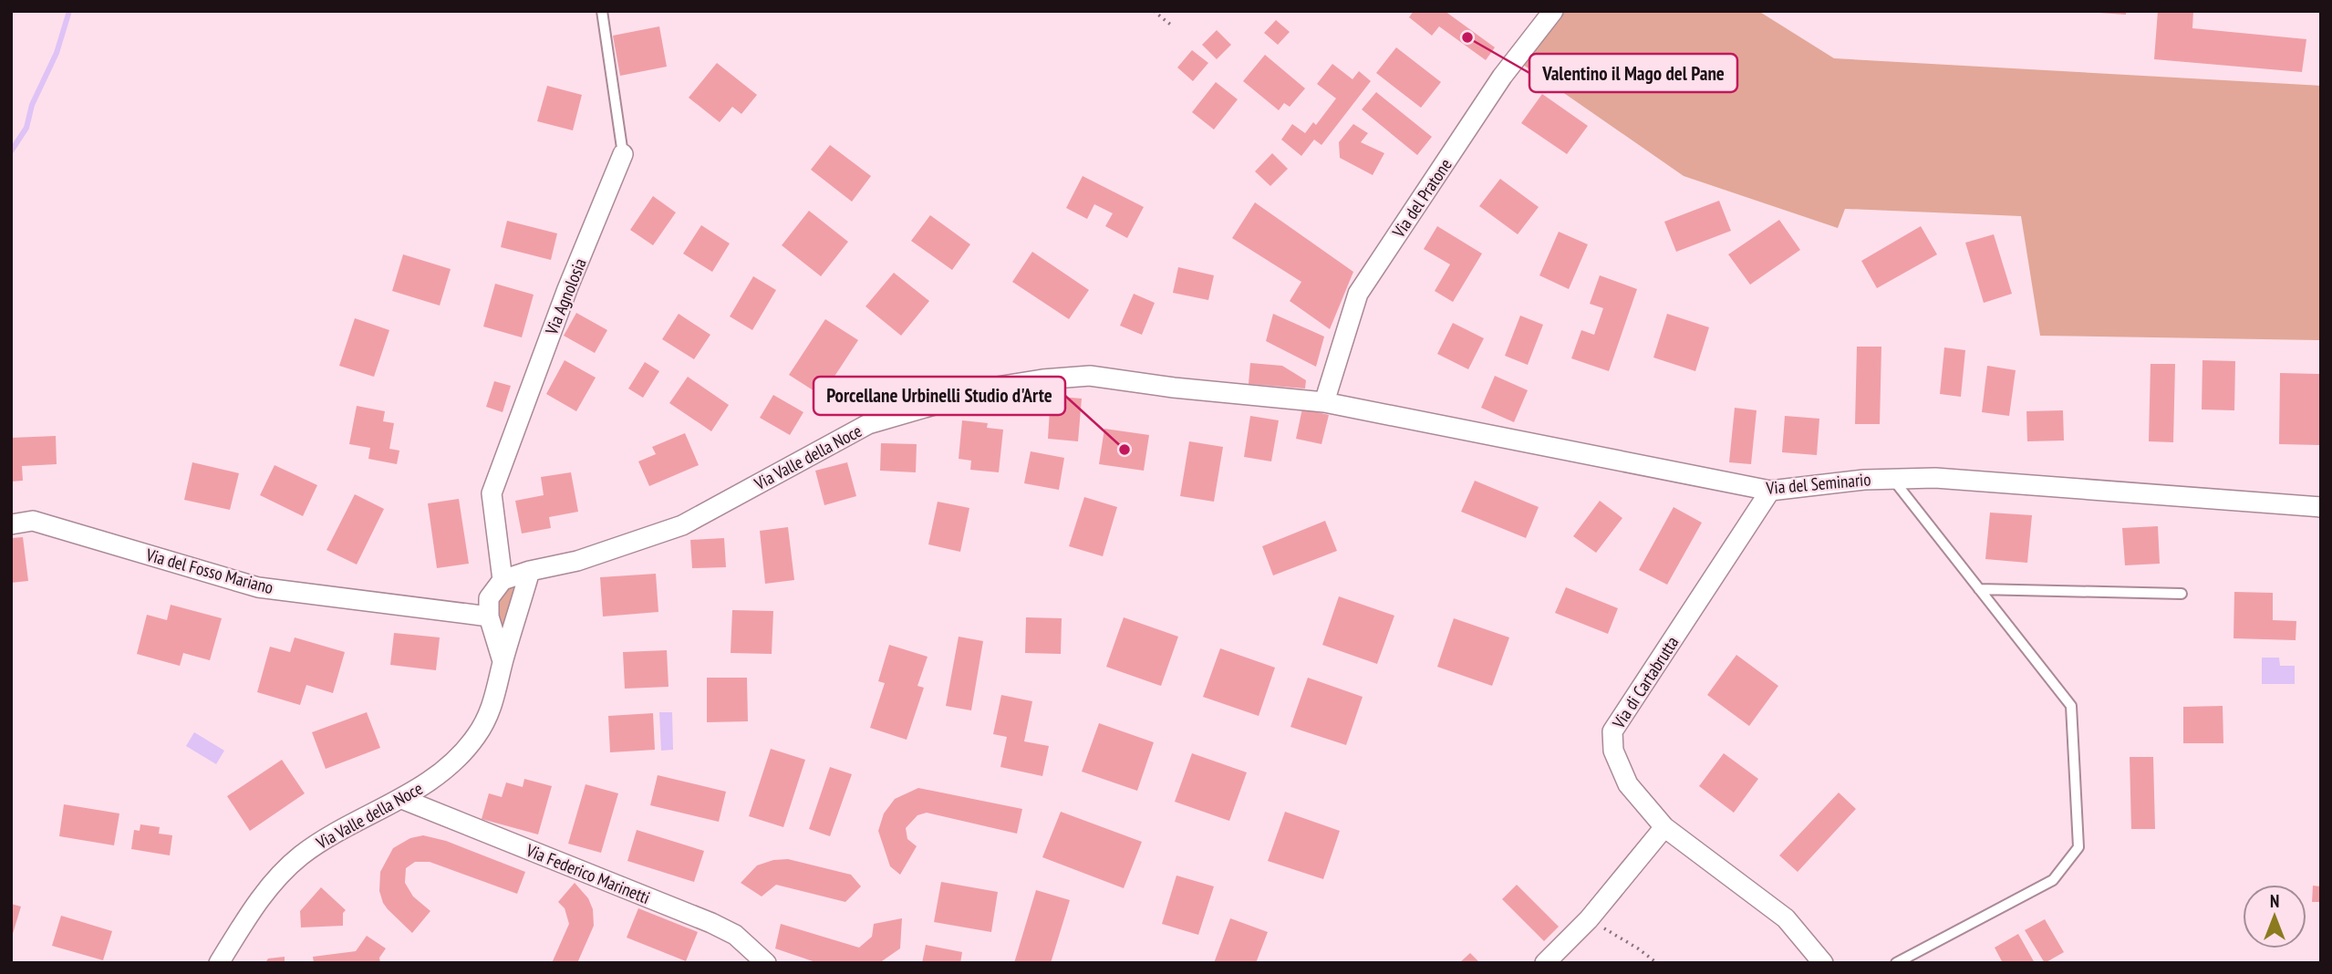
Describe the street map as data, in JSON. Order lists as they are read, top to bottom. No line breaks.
{"streets":{"street":["Via del Pratone","Via Agnolosia","Via Valle della Noce","Via del Seminario","Via del Fosso Mariano","Via di Cartabrutta","Via Federico Marinetti"]},"crossings":[["Via del Pratone","Via Valle della Noce"],["Via del Pratone","Via del Seminario"],["Via Agnolosia","Via Valle della Noce"],["Via Valle della Noce","Via del Seminario"],["Via Valle della Noce","Via Federico Marinetti"],["Via del Seminario","Via di Cartabrutta"]],"places":["Valentino il Mago del Pane","Porcellane Urbinelli Studio d'Arte"],"north":"top"}
